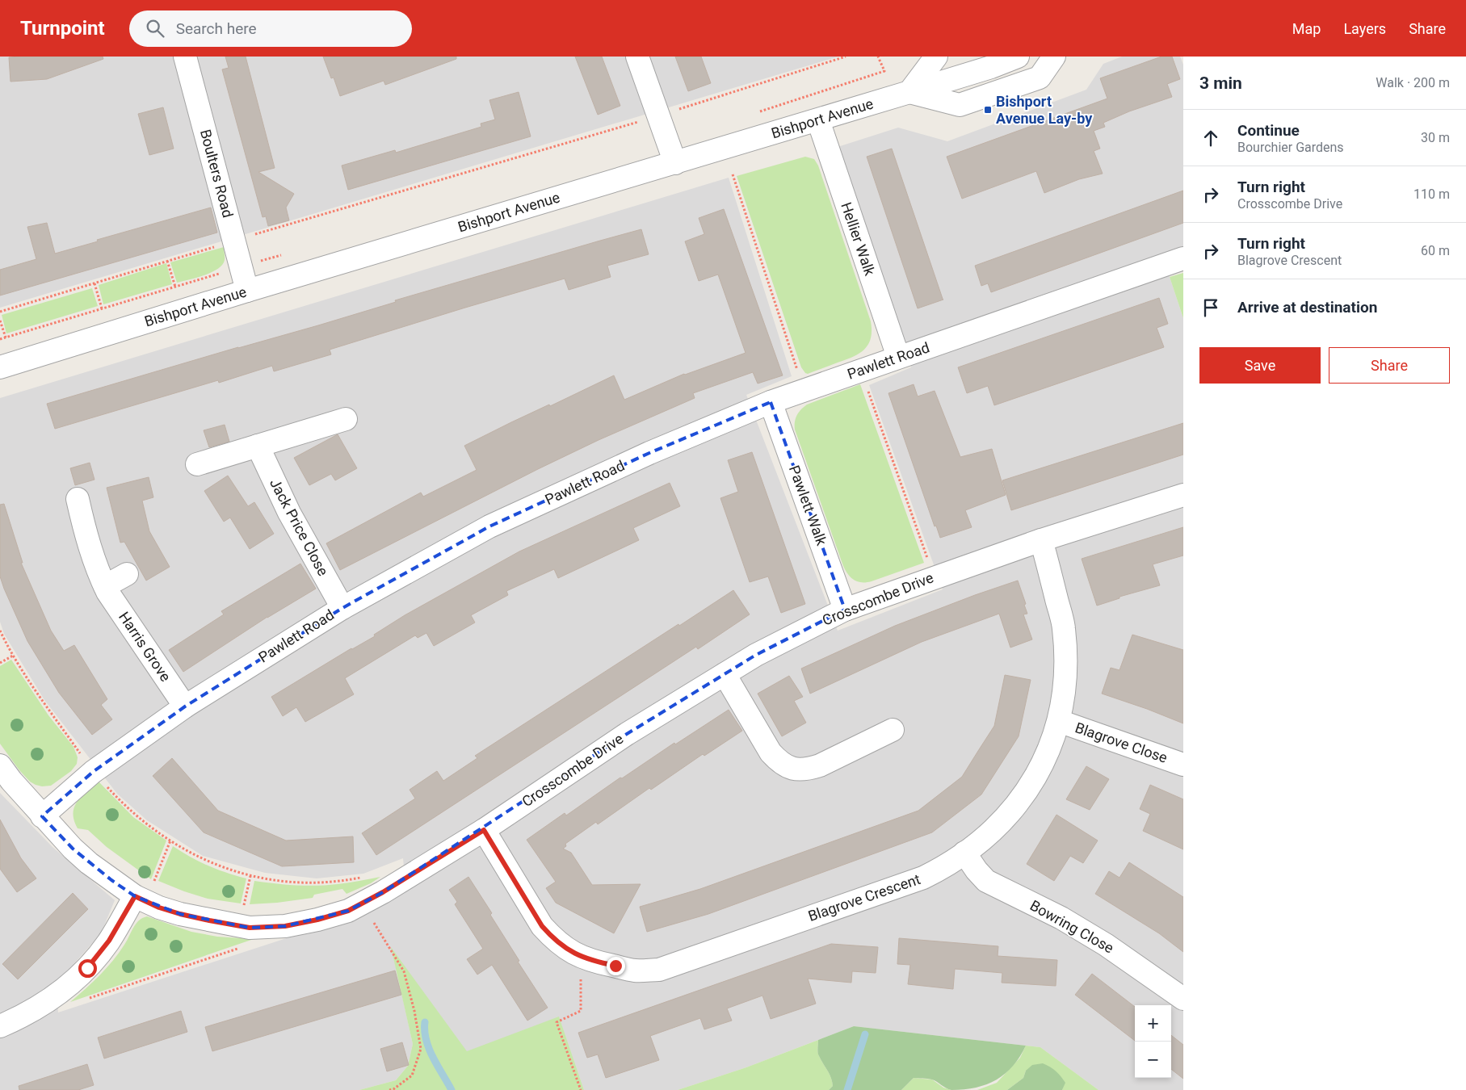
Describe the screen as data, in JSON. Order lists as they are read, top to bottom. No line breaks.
{"streets":{"street":["Bishport Avenue","Boulters Road","Hellier Walk","Pawlett Road","Pawlett Walk","Jack Price Close","Crosscombe Drive","Harris Grove","Blagrove Close","Blagrove Crescent","Bowring Close"]},"crossings":[["Bishport Avenue","Boulters Road"],["Bishport Avenue","Hellier Walk"],["Hellier Walk","Pawlett Road"],["Pawlett Road","Pawlett Walk"],["Pawlett Road","Jack Price Close"],["Pawlett Road","Crosscombe Drive"],["Pawlett Road","Harris Grove"],["Pawlett Walk","Crosscombe Drive"],["Crosscombe Drive","Blagrove Crescent"],["Blagrove Close","Blagrove Crescent"],["Blagrove Crescent","Bowring Close"]],"places":{"transit":["Bishport Avenue Lay-by"]},"page":{"header":"Turnpoint","search":"Search here","nav":["Map","Layers","Share"],"heading":["3 min","Walk · 200 m"],"list":[["Continue","Bourchier Gardens","30 m"],["Turn right","Crosscombe Drive","110 m"],["Turn right","Blagrove Crescent","60 m"],"Arrive at destination"],"buttons":["Save","Share"],"map_buttons":["+","−"]}}
